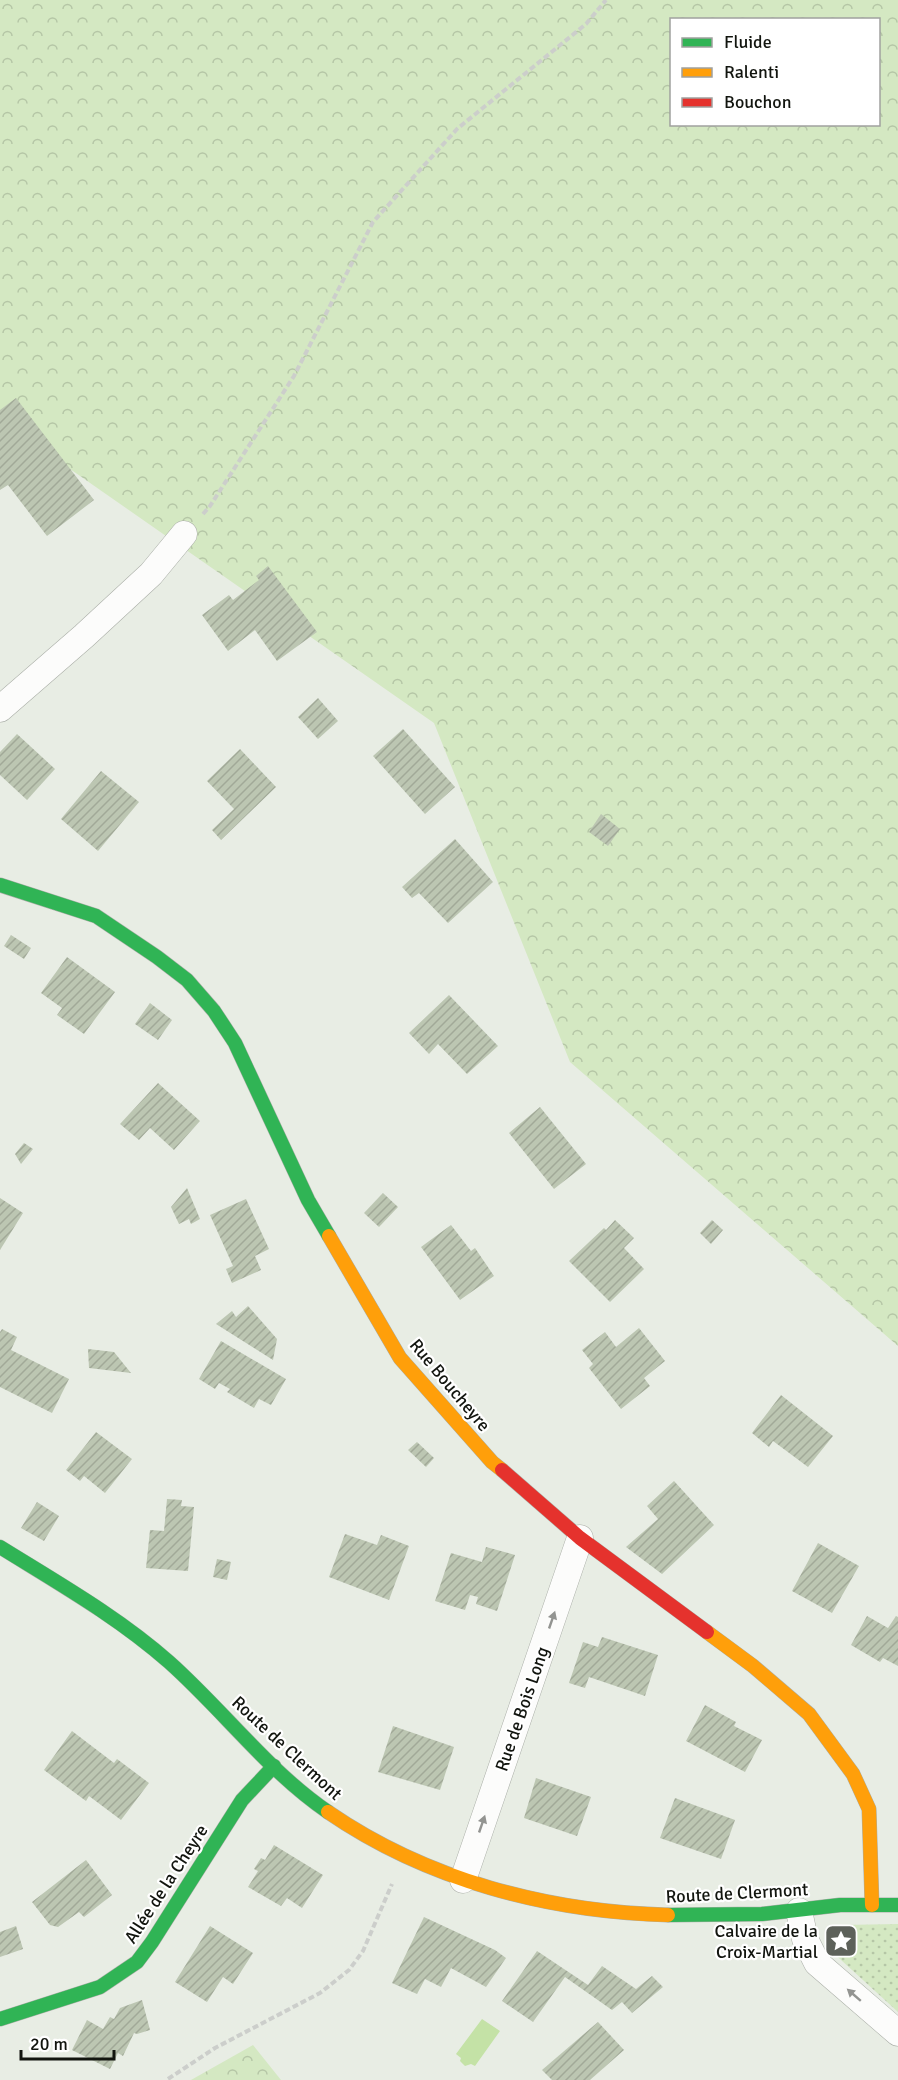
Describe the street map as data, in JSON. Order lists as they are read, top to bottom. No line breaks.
{"streets":{"street":["Rue Boucheyre","Rue de Bois Long","Route de Clermont","Allée de la Cheyre"]},"crossings":[["Rue Boucheyre","Rue de Bois Long"],["Rue Boucheyre","Route de Clermont"],["Rue de Bois Long","Route de Clermont"],["Route de Clermont","Allée de la Cheyre"]],"one_way":["Rue de Bois Long"],"places":{"place":["Calvaire de la Croix-Martial"]},"legend":["Fluide","Ralenti","Bouchon"],"scale_bar":"20 m"}
